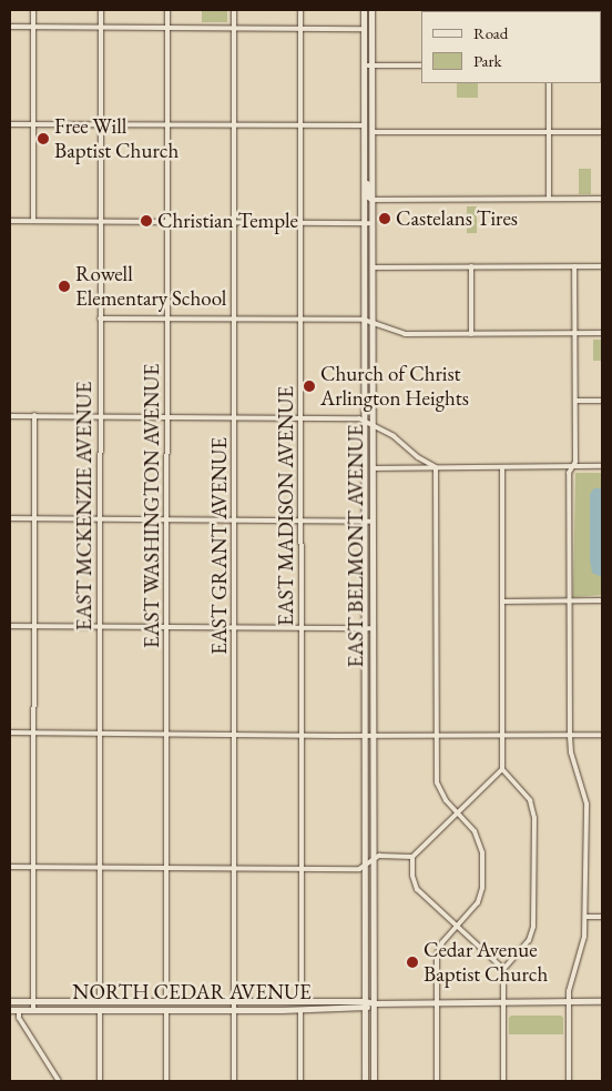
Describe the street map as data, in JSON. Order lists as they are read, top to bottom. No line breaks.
{"streets":{"main road":["EAST BELMONT AVENUE","NORTH CEDAR AVENUE"],"street":["EAST MCKENZIE AVENUE","EAST WASHINGTON AVENUE","EAST MADISON AVENUE","EAST GRANT AVENUE"]},"crossings":[["EAST MCKENZIE AVENUE","NORTH CEDAR AVENUE"],["EAST WASHINGTON AVENUE","NORTH CEDAR AVENUE"],["EAST MADISON AVENUE","NORTH CEDAR AVENUE"],["EAST GRANT AVENUE","NORTH CEDAR AVENUE"],["EAST BELMONT AVENUE","NORTH CEDAR AVENUE"]],"places":["Free Will Baptist Church","Castelans Tires","Christian Temple","Rowell Elementary School","Church of Christ Arlington Heights","Cedar Avenue Baptist Church"],"legend":["Road","Park"]}
